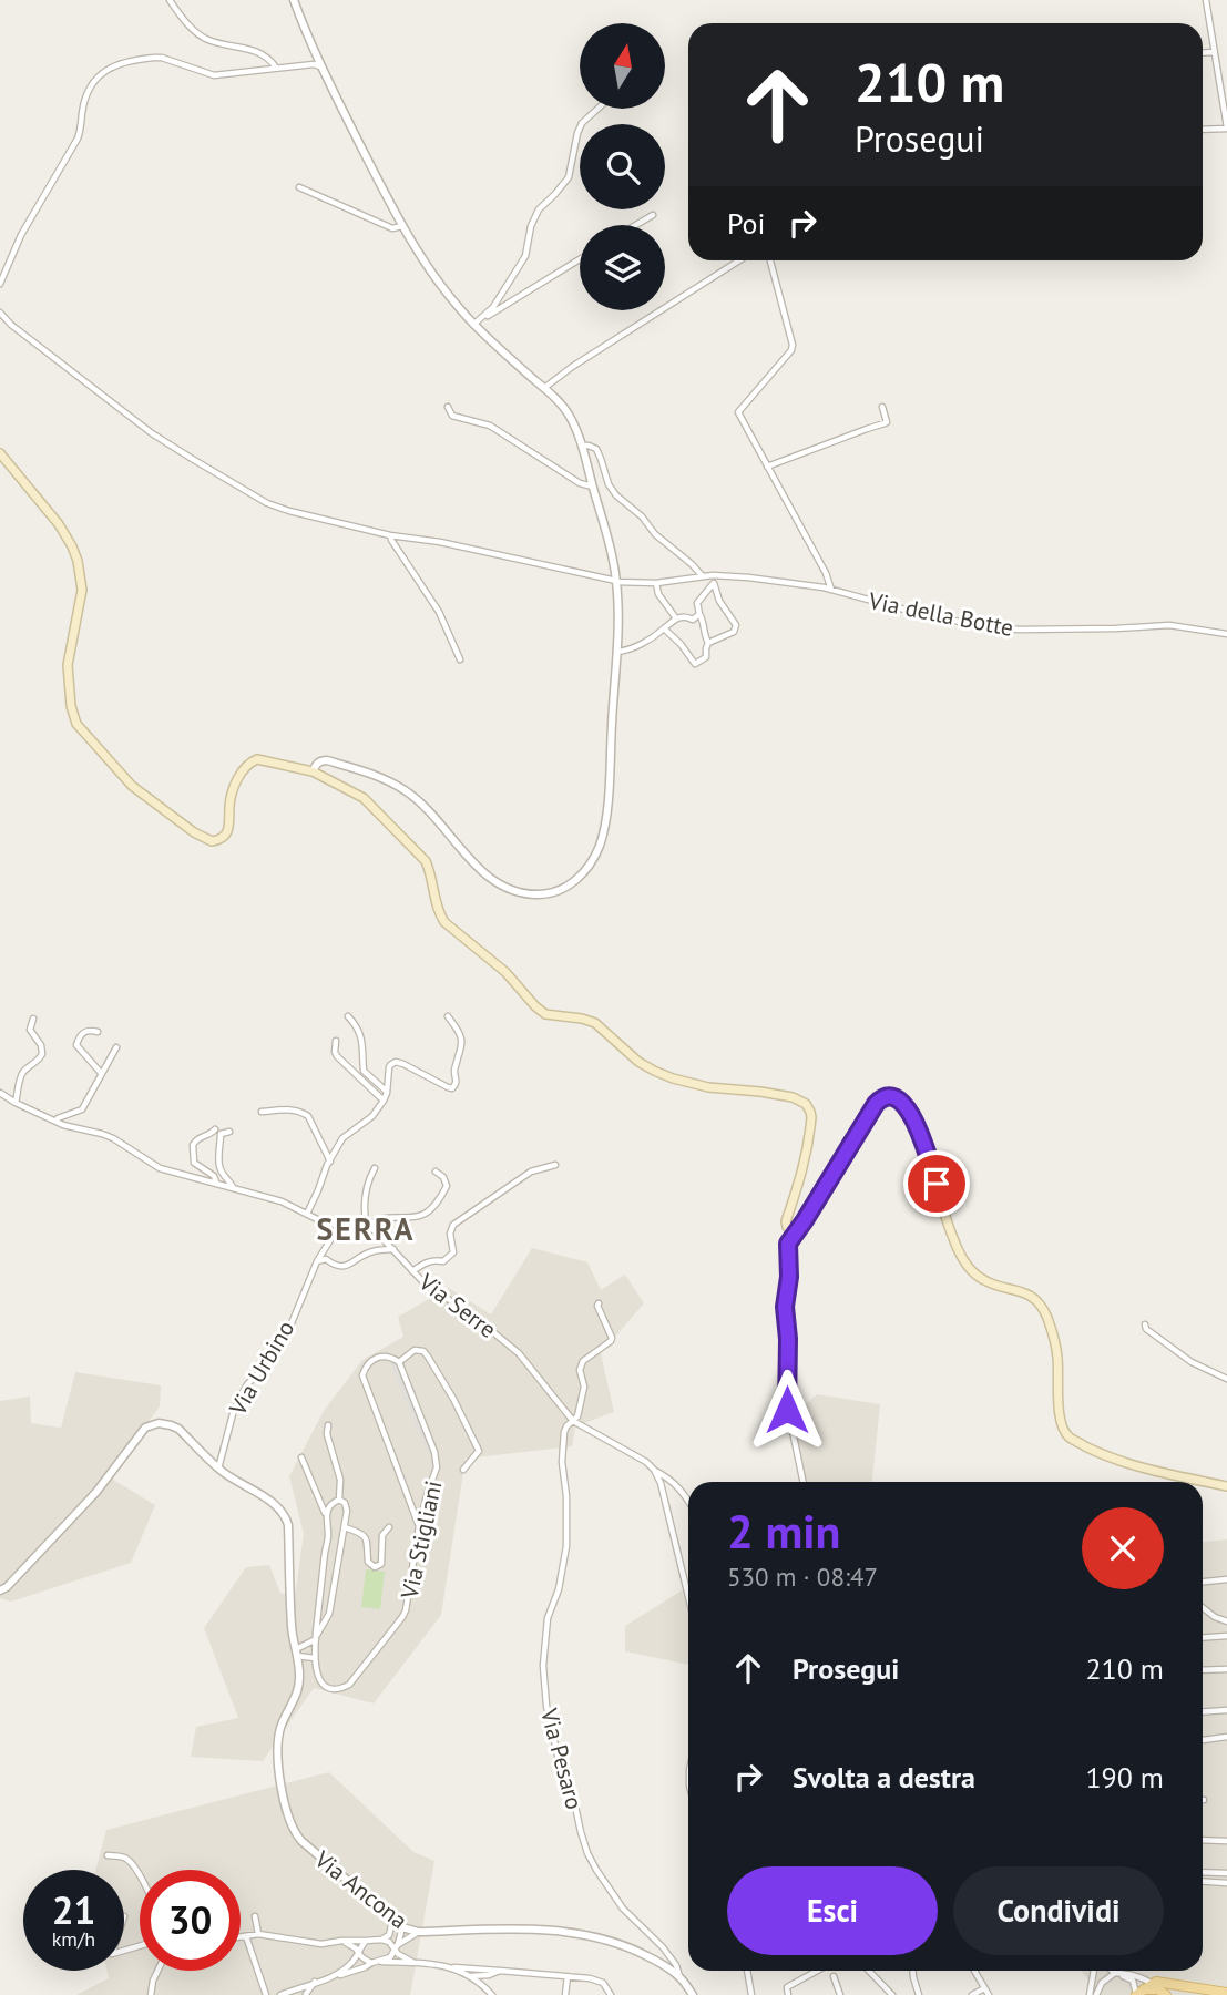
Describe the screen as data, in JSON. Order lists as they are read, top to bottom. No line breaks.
{"streets":{"street":["Via della Botte","Via Serre","Via Urbino","Via Stigliani","Via Pesaro","Via Ancona"]},"crossings":[["Via Serre","Via Pesaro"],["Via Pesaro","Via Ancona"]],"districts":["SERRA"],"north":"top","page":{"turn":["210 m","Prosegui"],"then":"Poi","heading":["2 min","530 m · 08:47"],"list":[{"name":"Prosegui","value":"210 m"},{"name":"Svolta a destra","value":"190 m"}],"buttons":["Esci","Condividi"],"speed":"21 km/h","limit":"30"}}
